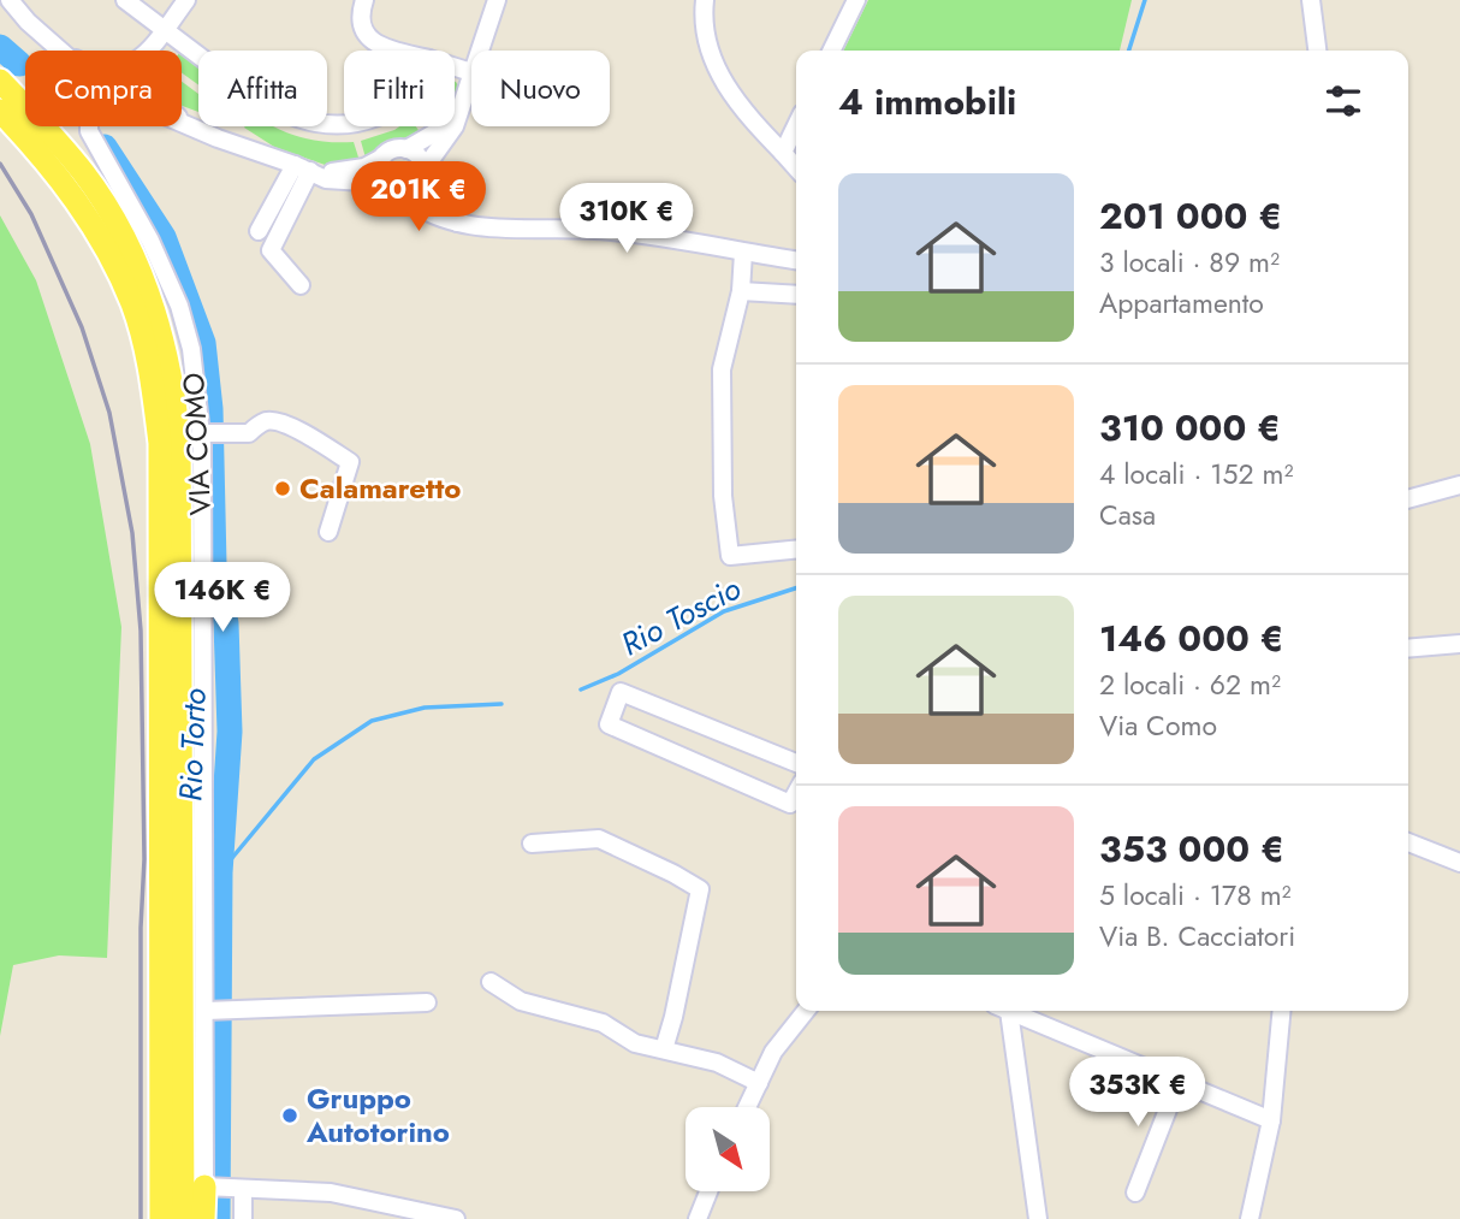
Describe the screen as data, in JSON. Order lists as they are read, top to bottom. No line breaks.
{"streets":{"street":["VIA COMO"]},"water":["Rio Toscio","Rio Torto"],"places":["Calamaretto","Gruppo Autotorino"],"north":"bottom right","page":{"chip":["Compra","Affitta","Filtri","Nuovo"],"heading":"4 immobili","list":[{"name":"201 000 €","note":"3 locali · 89 m² · Appartamento"},{"name":"310 000 €","note":"4 locali · 152 m² · Casa"},{"name":"146 000 €","note":"2 locali · 62 m² · Via Como"},{"name":"353 000 €","note":"5 locali · 178 m² · Via B. Cacciatori"}],"price":["201K €","310K €","146K €","353K €"]}}
